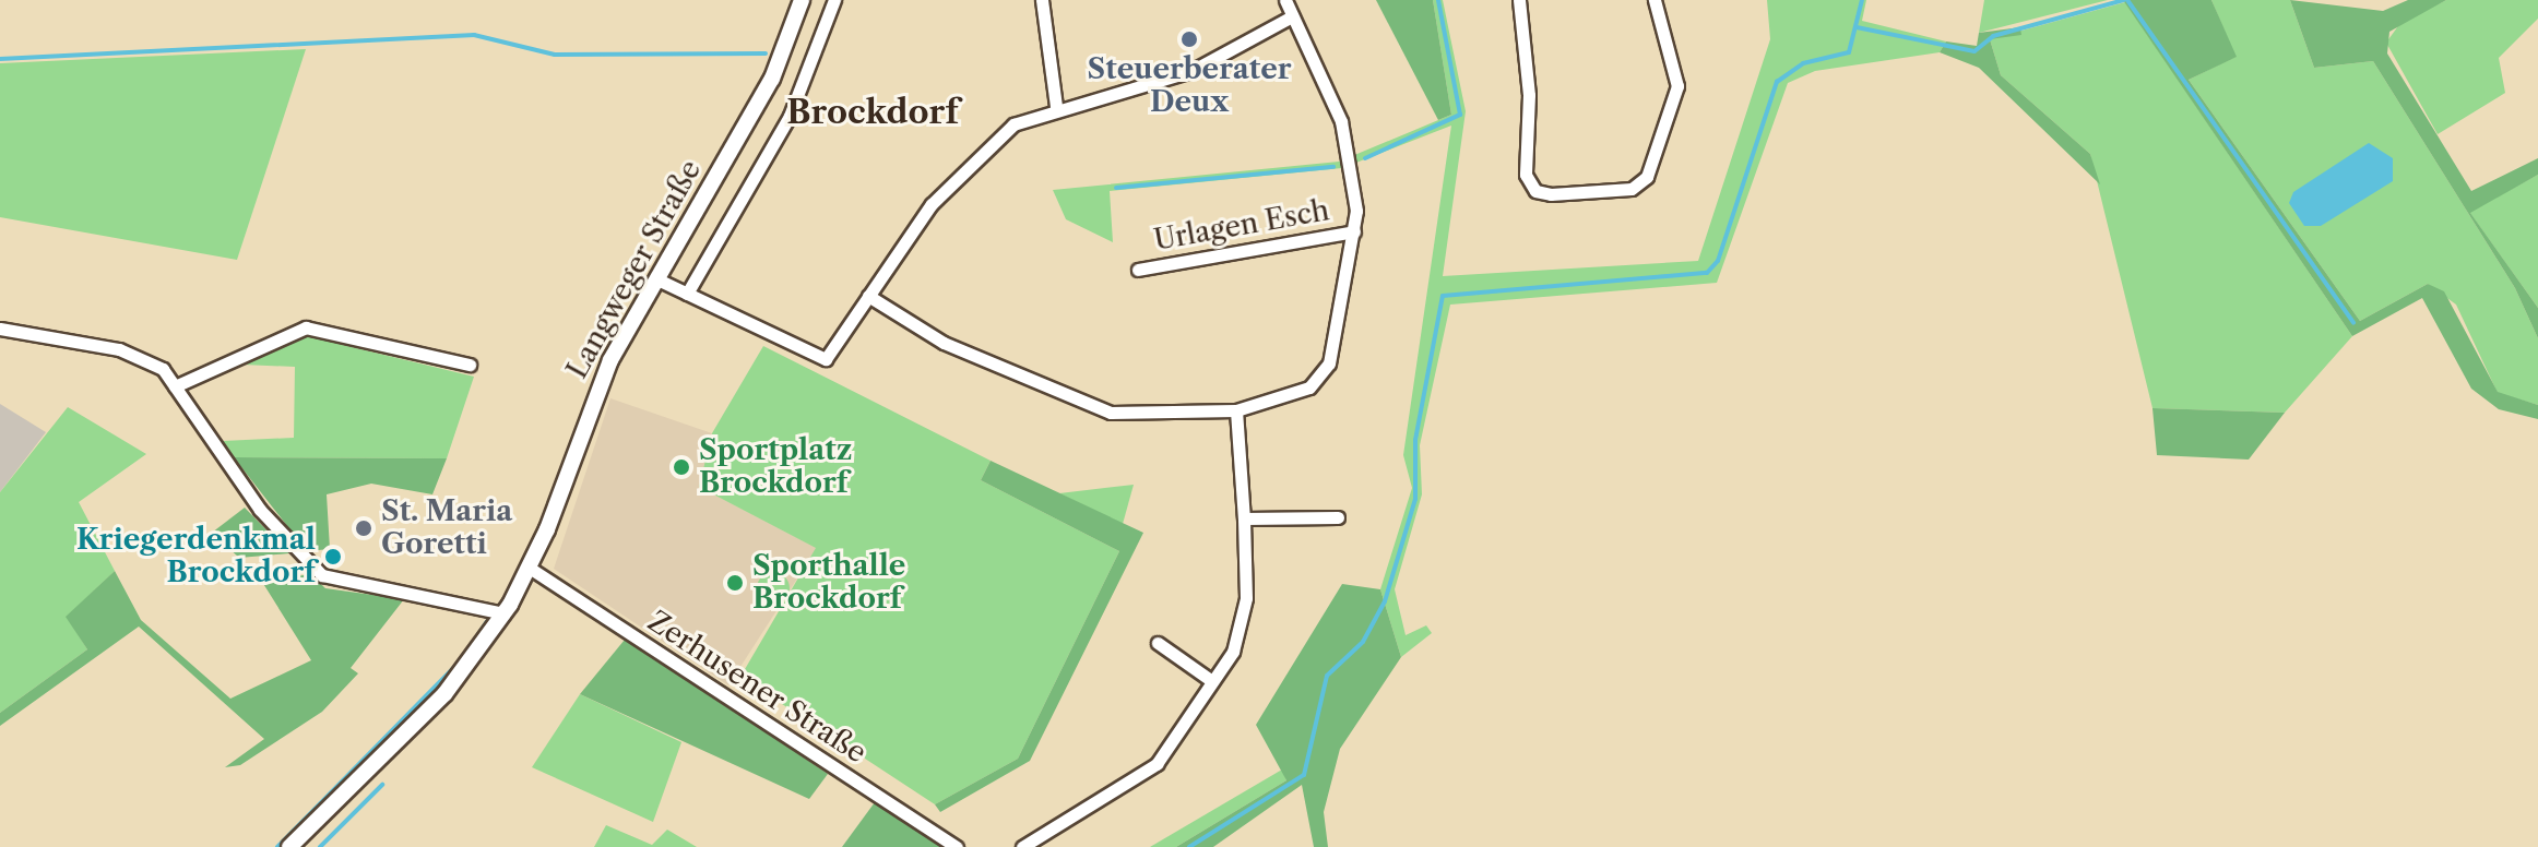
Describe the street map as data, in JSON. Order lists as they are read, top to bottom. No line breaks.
{"streets":{"street":["Urlagen Esch","Langweger Straße","Zerhusener Straße"]},"crossings":[["Langweger Straße","Zerhusener Straße"]],"districts":["Brockdorf"],"places":["Steuerberater Deux","Sportplatz Brockdorf","St. Maria Goretti","Kriegerdenkmal Brockdorf","Sporthalle Brockdorf"]}
